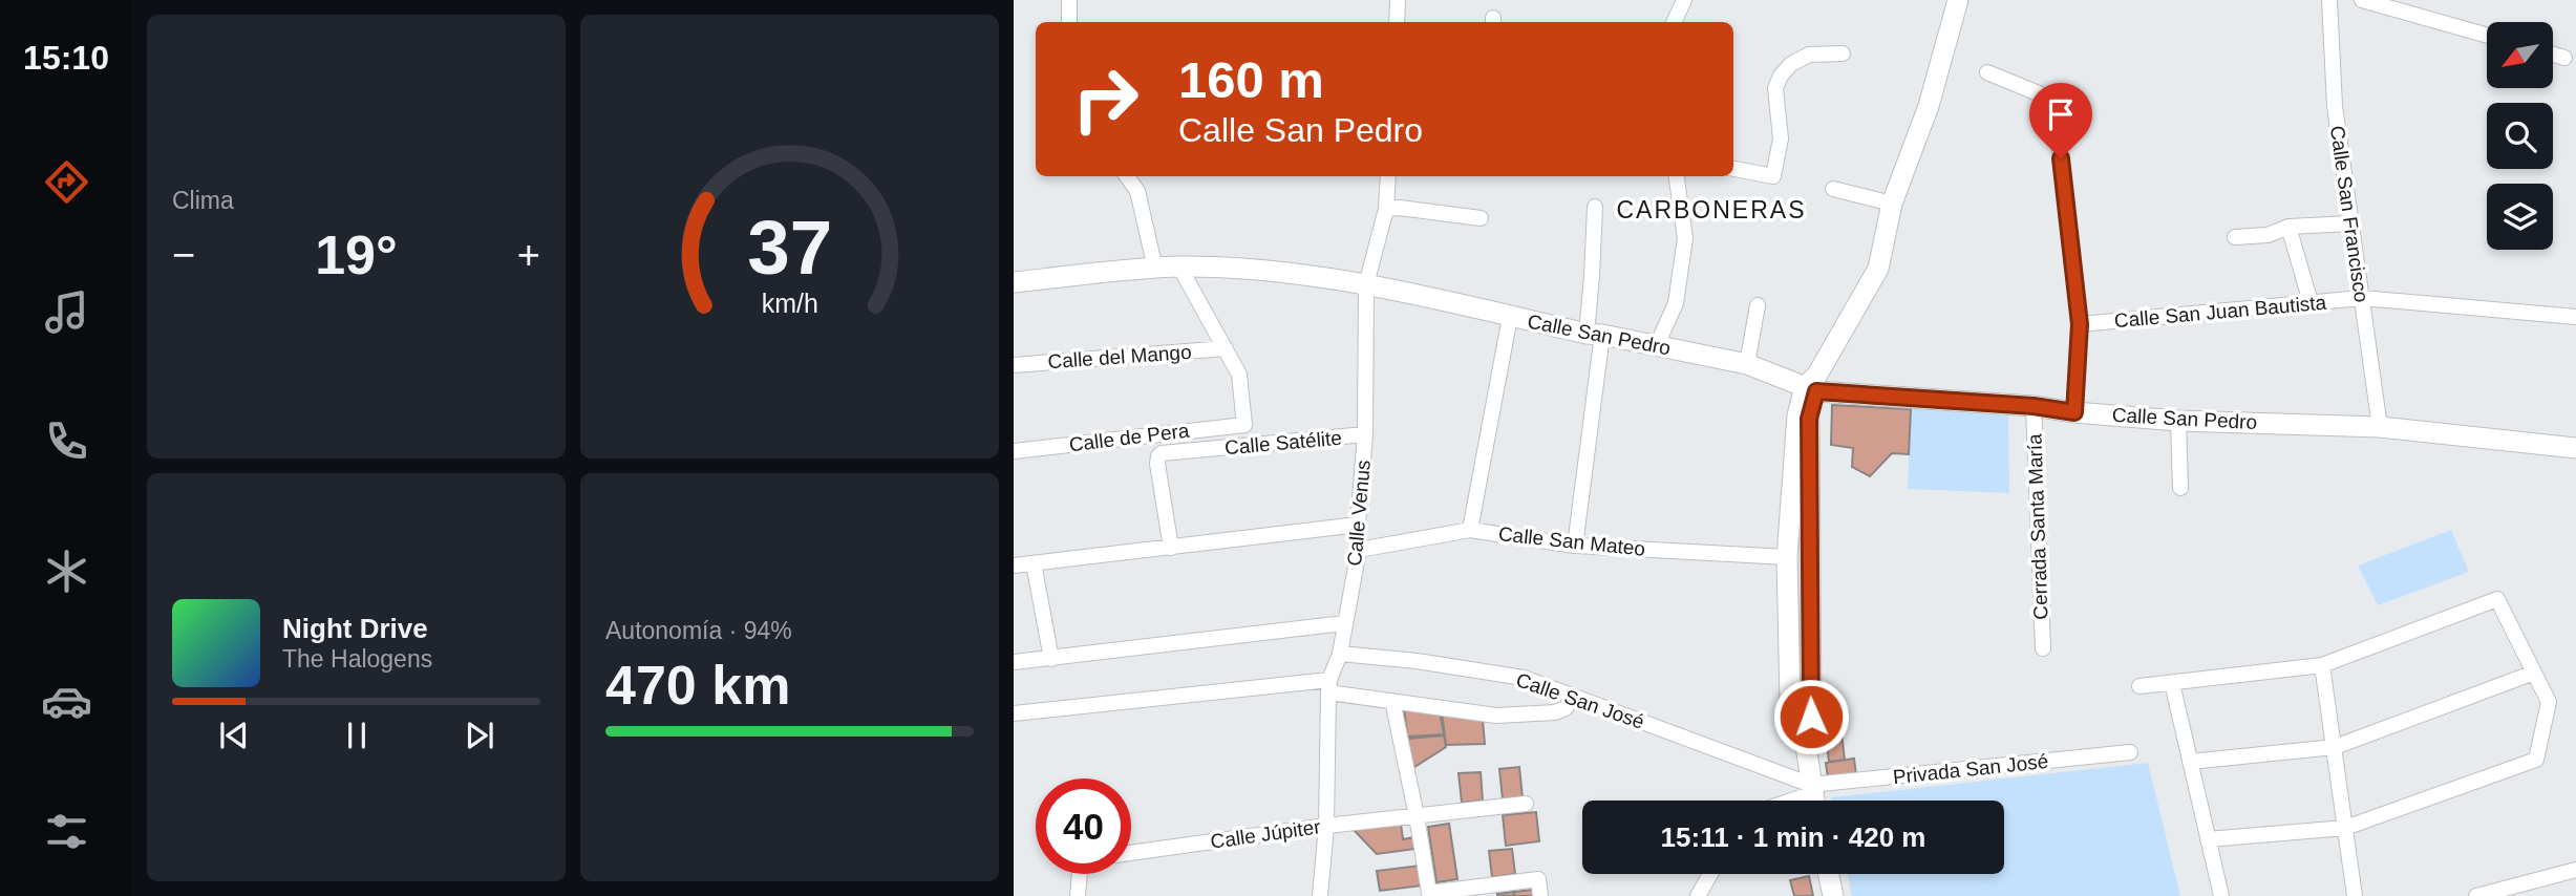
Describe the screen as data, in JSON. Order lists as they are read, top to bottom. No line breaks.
{"streets":{"street":["Calle San Francisco","Calle San Juan Bautista","Calle San Pedro","Calle del Mango","Calle de Pera","Calle Satélite","Calle Venus","Cerrada Santa María","Calle San Mateo","Calle San José","Privada San José","Calle Júpiter"]},"crossings":[["Calle San Francisco","Calle San Juan Bautista"],["Calle San Francisco","Calle San Pedro"],["Calle San Pedro","Calle Venus"],["Calle San Pedro","Cerrada Santa María"],["Calle del Mango","Calle de Pera"],["Calle Satélite","Calle Venus"],["Calle Venus","Calle San Mateo"],["Calle Venus","Calle San José"],["Calle Venus","Calle Júpiter"],["Calle San José","Privada San José"]],"districts":["CARBONERAS"],"north":"bottom left","page":{"tabs":"15:10","tile":["Clima",["Autonomía · 94%","470 km"]],"turn":["160 m","Calle San Pedro"],"heat":["−","19°","+"],"song":["Night Drive","The Halogens"],"limit":"40","trip":"15:11 · 1 min · 420 m","gauge":["37","km/h"]}}
